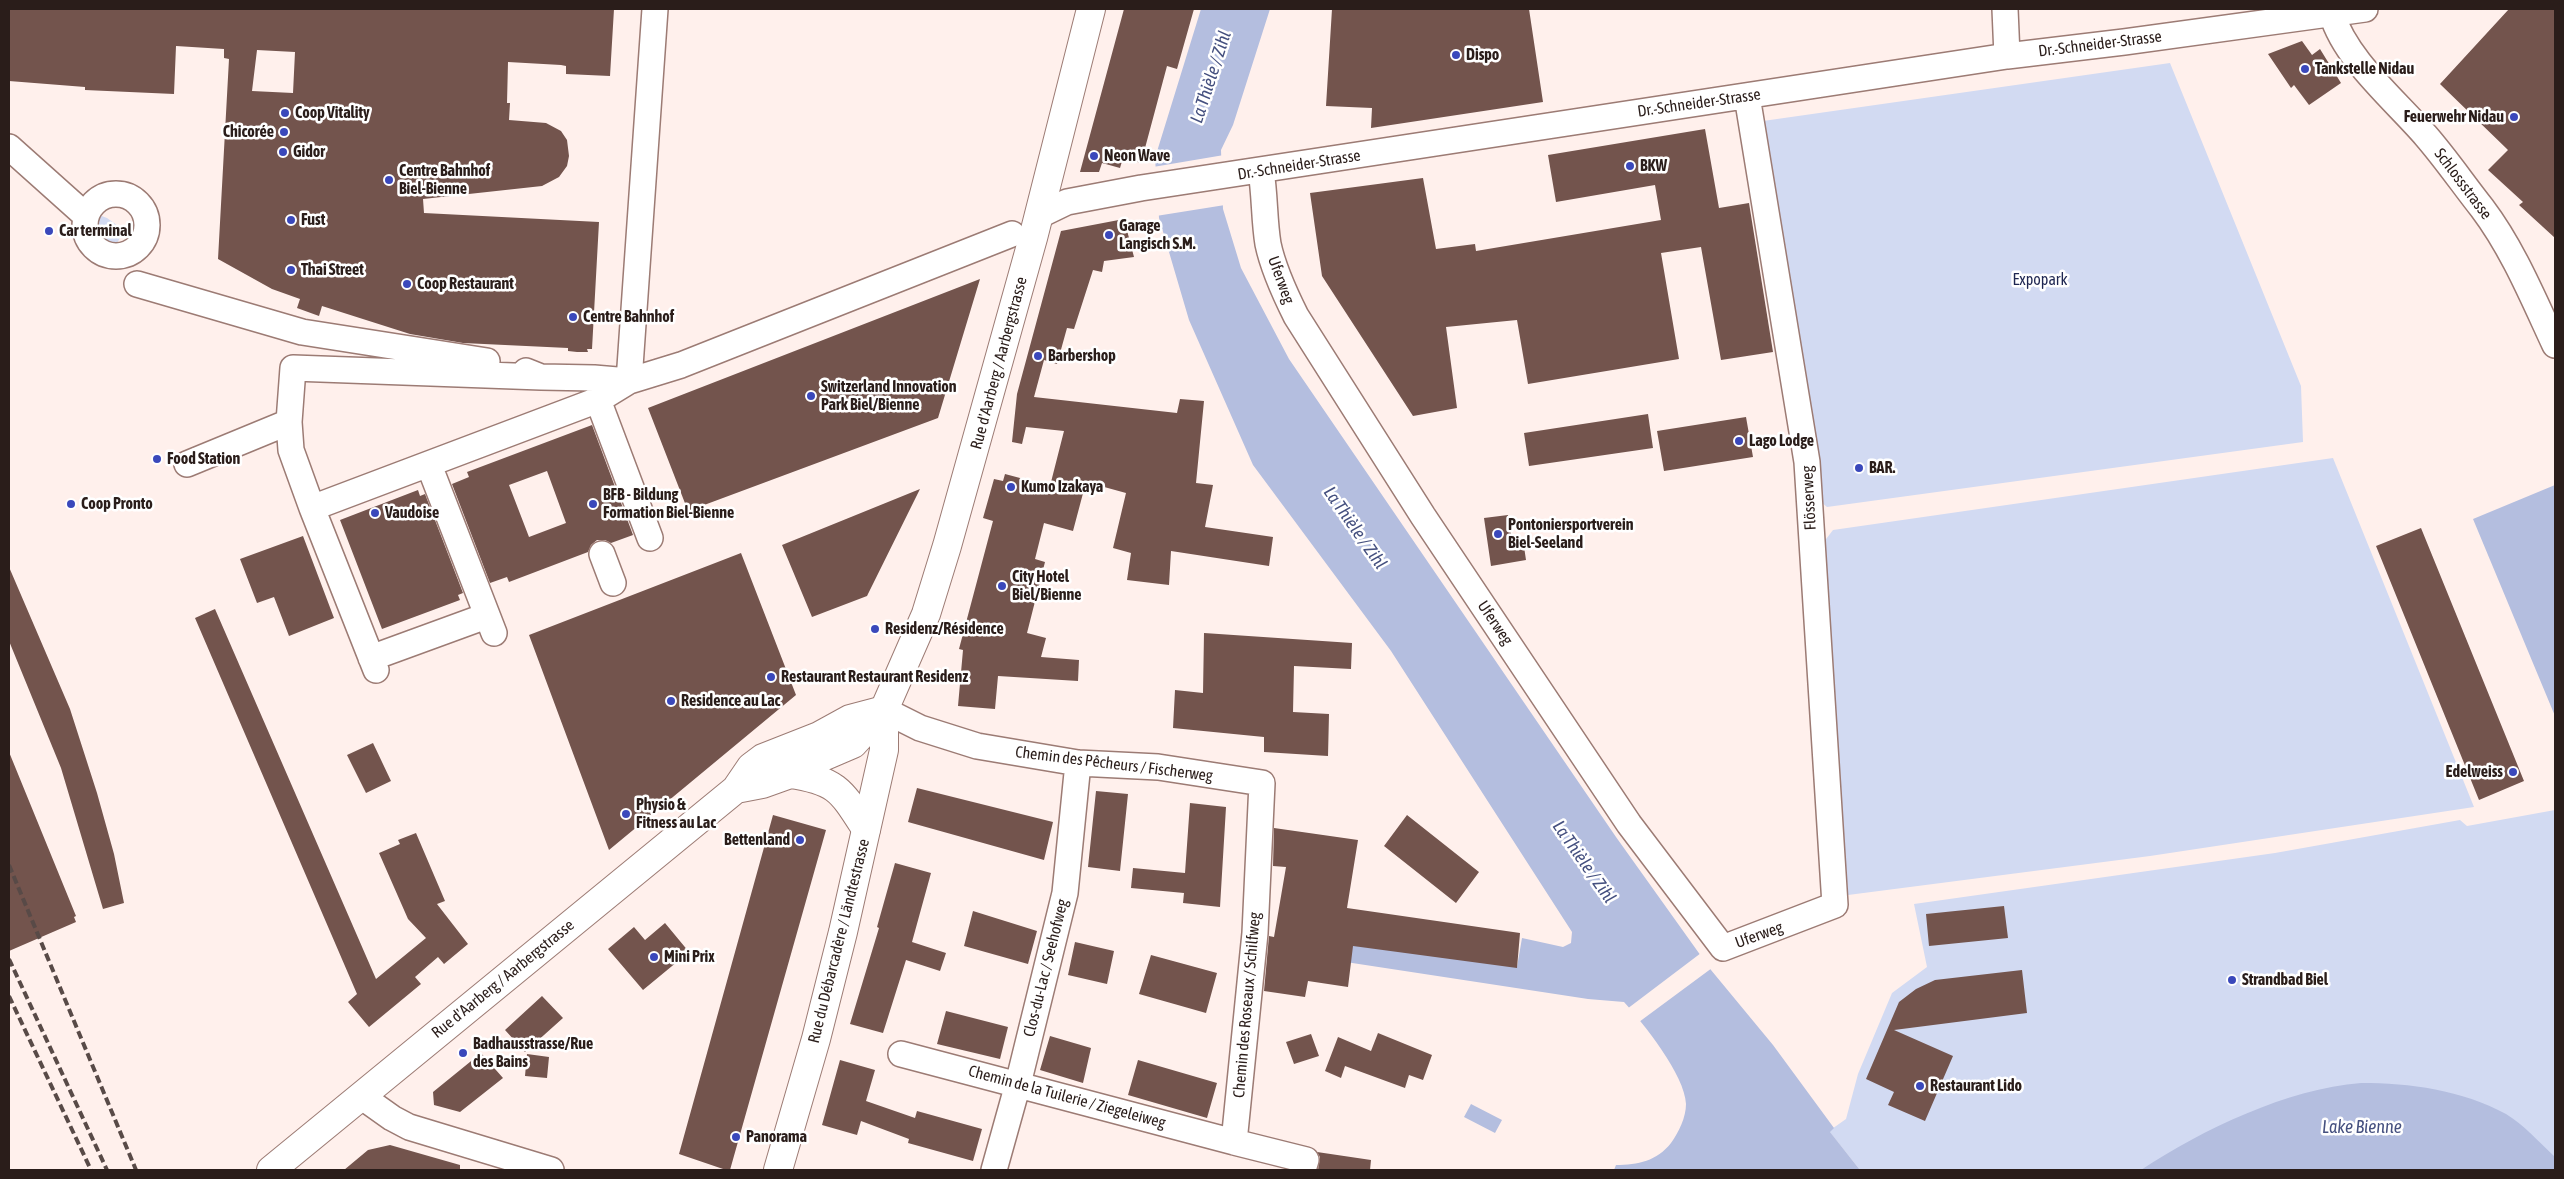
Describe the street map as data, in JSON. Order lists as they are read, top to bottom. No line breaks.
{"streets":{"main road":["Rue d'Aarberg / Aarbergstrasse","Rue du Débarcadère / Ländtestrasse"],"street":["Dr.-Schneider-Strasse","Schlossstrasse","Uferweg","Flösserweg","Chemin des Pêcheurs / Fischerweg","Clos-du-Lac / Seehofweg","Chemin des Roseaux / Schilfweg","Chemin de la Tuilerie / Ziegeleiweg"]},"crossings":[["Dr.-Schneider-Strasse","Schlossstrasse"],["Dr.-Schneider-Strasse","Uferweg"],["Dr.-Schneider-Strasse","Rue d'Aarberg / Aarbergstrasse"],["Dr.-Schneider-Strasse","Flösserweg"],["Uferweg","Flösserweg"],["Rue d'Aarberg / Aarbergstrasse","Chemin des Pêcheurs / Fischerweg"],["Rue d'Aarberg / Aarbergstrasse","Rue du Débarcadère / Ländtestrasse"],["Chemin des Pêcheurs / Fischerweg","Rue du Débarcadère / Ländtestrasse"],["Chemin des Pêcheurs / Fischerweg","Clos-du-Lac / Seehofweg"],["Chemin des Pêcheurs / Fischerweg","Chemin des Roseaux / Schilfweg"],["Clos-du-Lac / Seehofweg","Chemin de la Tuilerie / Ziegeleiweg"],["Chemin des Roseaux / Schilfweg","Chemin de la Tuilerie / Ziegeleiweg"]],"water":["La Thièle / Zihl","Lake Bienne"],"parks":["Expopark"],"places":["Dispo","Tankstelle Nidau","Coop Vitality","Feuerwehr Nidau","Chicorée","Gidor","Neon Wave","BKW","Centre Bahnhof Biel-Bienne","Fust","Car terminal","Garage Langisch S.M.","Thai Street","Coop Restaurant","Centre Bahnhof","Barbershop","Switzerland Innovation Park Biel/Bienne","Lago Lodge","Food Station","BAR.","Kumo Izakaya","Coop Pronto","BFB - Bildung Formation Biel-Bienne","Vaudoise","Pontoniersportverein Biel-Seeland","City Hotel Biel/Bienne","Residenz/Résidence","Restaurant Restaurant Residenz","Residence au Lac","Edelweiss","Physio & Fitness au Lac","Bettenland","Mini Prix","Strandbad Biel","Badhausstrasse/Rue des Bains","Restaurant Lido","Panorama"]}
